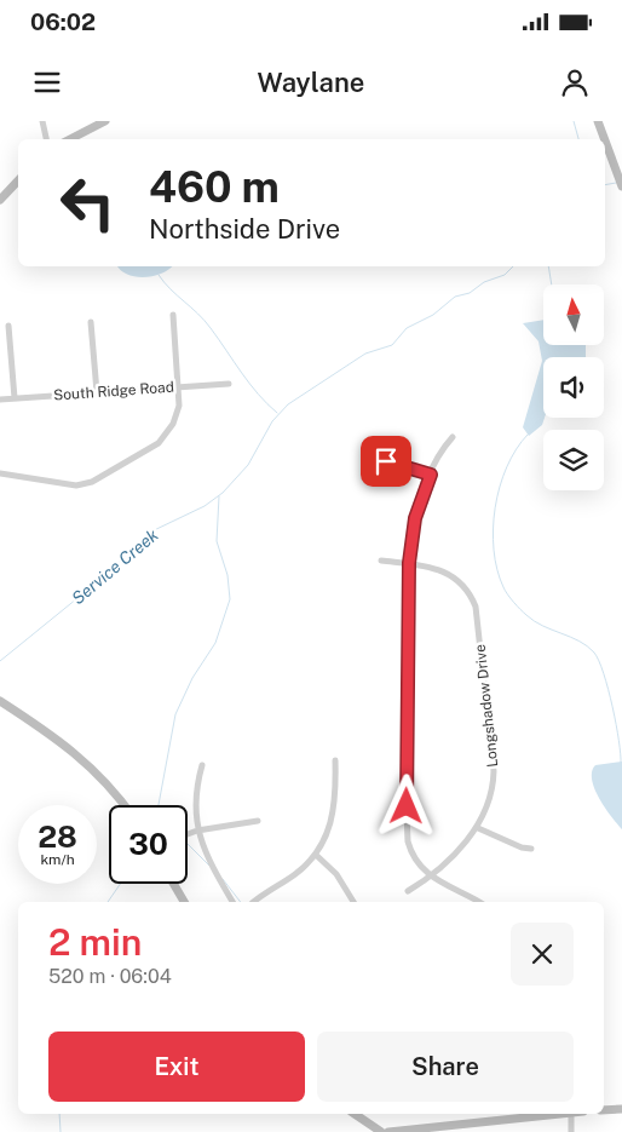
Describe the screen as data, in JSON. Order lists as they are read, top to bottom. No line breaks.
{"streets":{"street":["South Ridge Road","Longshadow Drive"]},"water":["Service Creek"],"north":"top","page":{"status":"06:02","header":"Waylane","turn":["460 m","Northside Drive"],"speed":"28 km/h","limit":"30","heading":["2 min","520 m · 06:04"],"buttons":["Exit","Share"]}}
